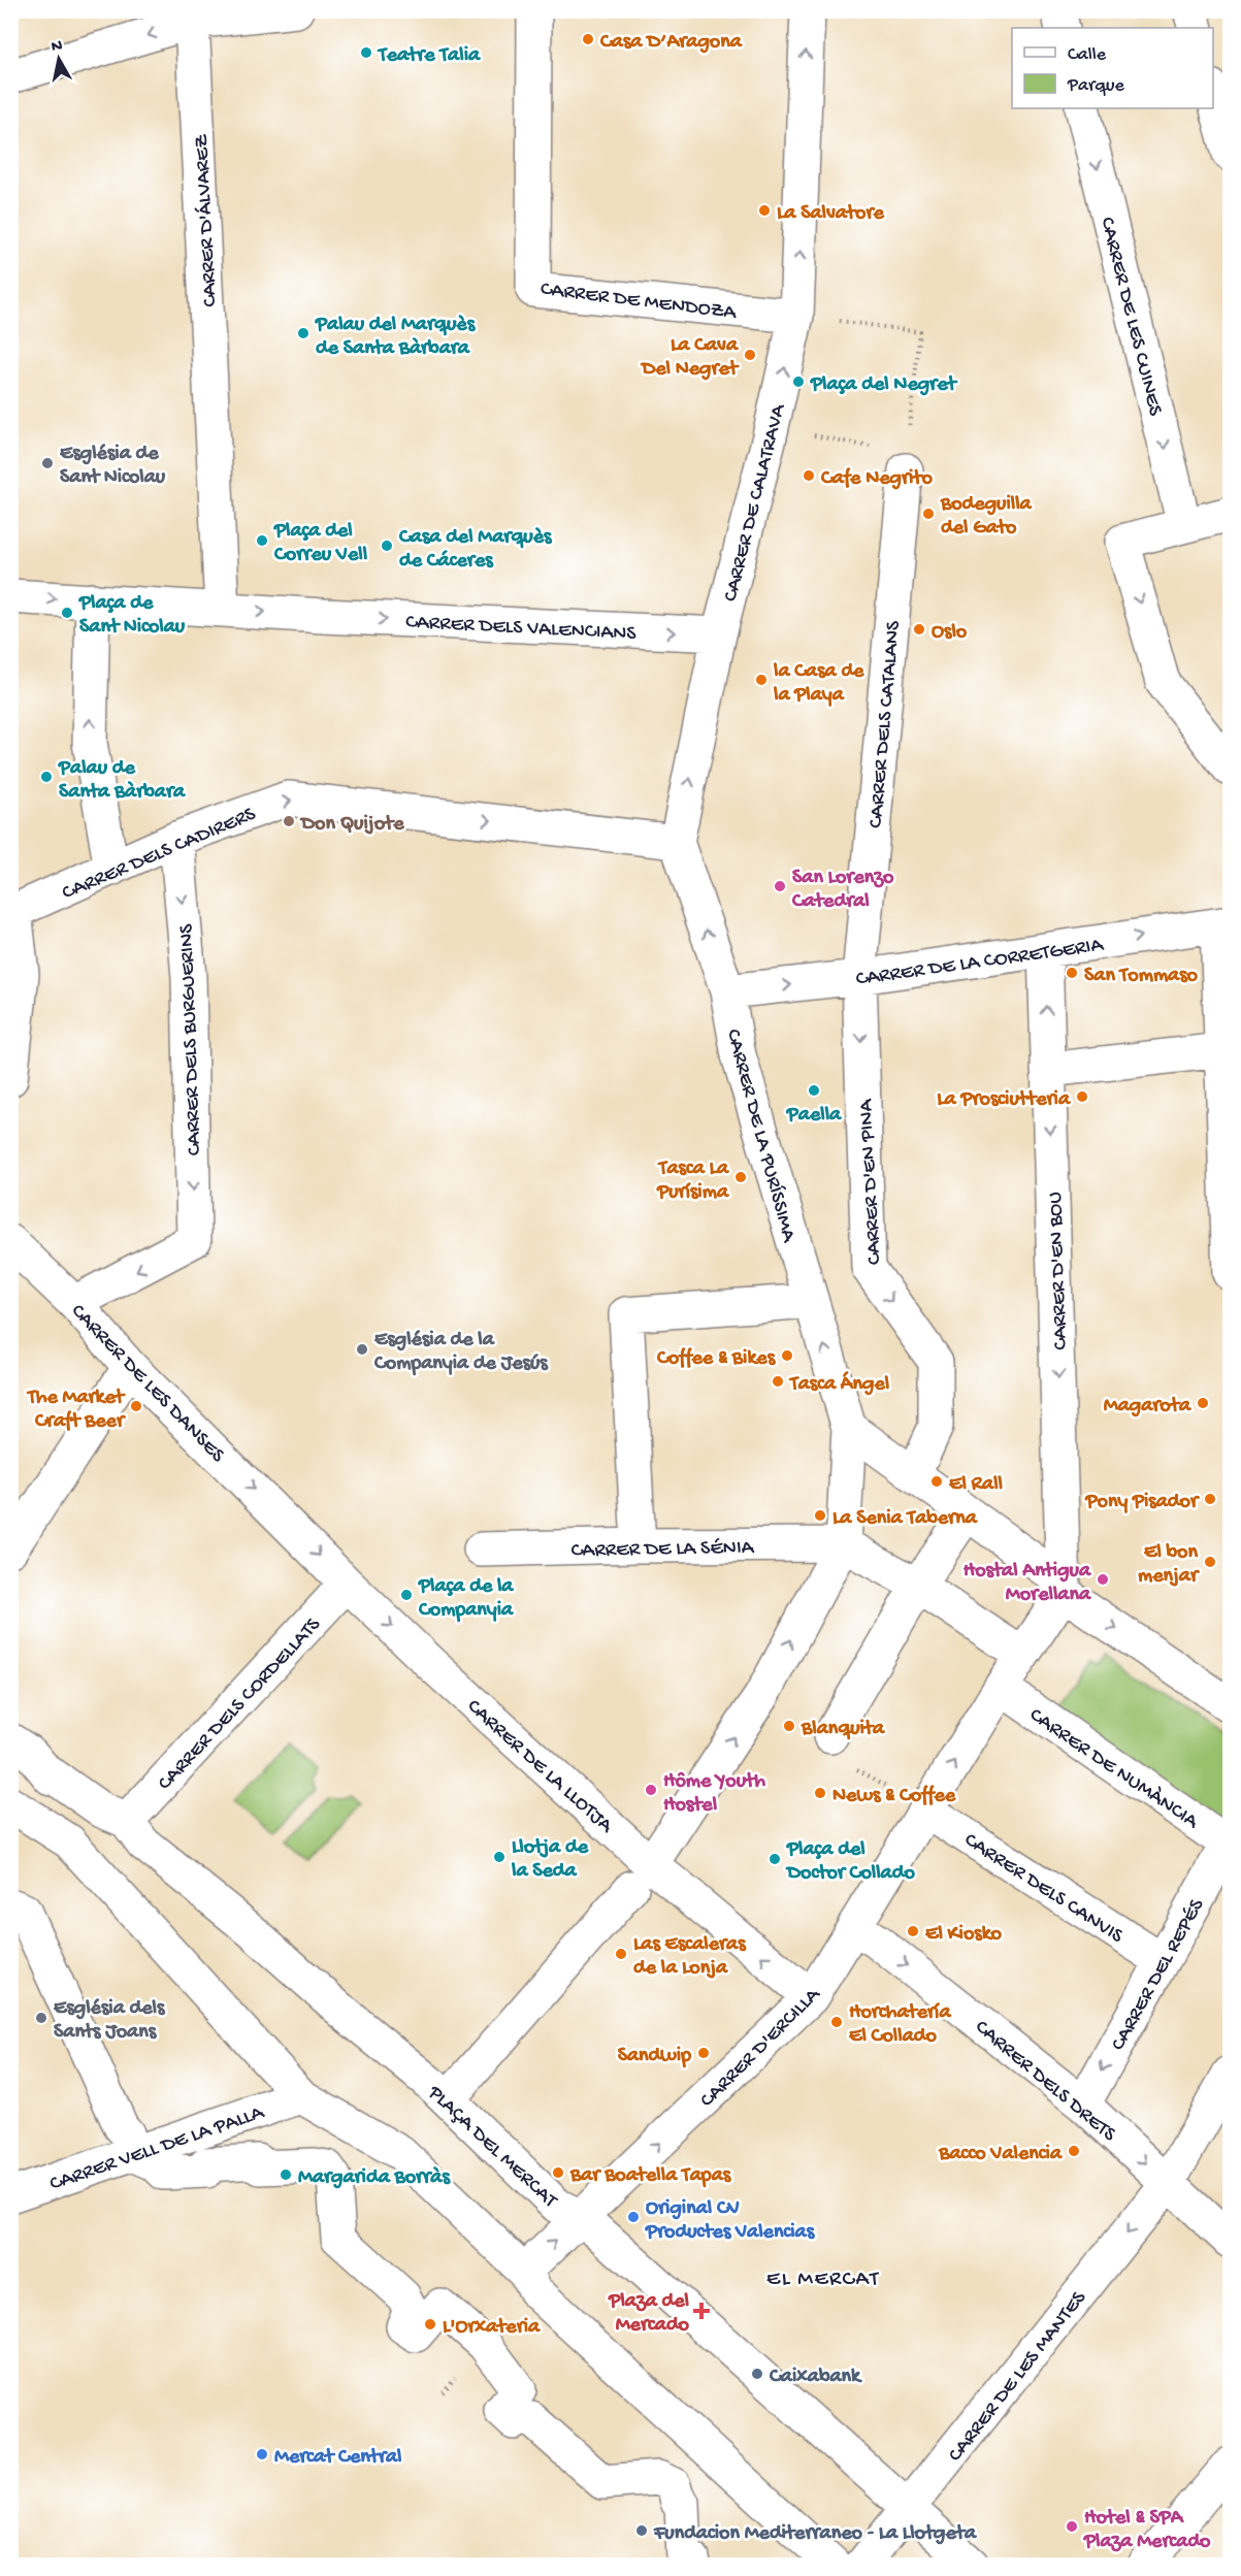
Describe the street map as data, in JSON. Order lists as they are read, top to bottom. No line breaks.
{"streets":{"street":["CARRER D'ÁLVAREZ","CARRER DE MENDOZA","CARRER DE LES CUINES","CARRER DE CALATRAVA","CARRER DELS VALENCIANS","CARRER DELS CATALANS","CARRER DELS CADIRERS","CARRER DE LA CORRETGERIA","CARRER DELS BURGUERINS","CARRER DE LA PURÍSSIMA","CARRER D'EN PINA","CARRER D'EN BOU","CARRER DE LES DANSES","CARRER DE LA SÉNIA","CARRER DELS CORDELLATS","CARRER DE LA LLOTJA","CARRER DE NUMÀNCIA","CARRER DELS CANVIS","CARRER DEL REPÉS","CARRER D'ERCILLA","CARRER DELS DRETS","PLAÇA DEL MERCAT","CARRER VELL DE LA PALLA","CARRER DE LES MANTES"]},"crossings":[["CARRER D'ÁLVAREZ","CARRER DELS VALENCIANS"],["CARRER DE MENDOZA","CARRER DE CALATRAVA"],["CARRER DE CALATRAVA","CARRER DELS VALENCIANS"],["CARRER DE CALATRAVA","CARRER DELS CADIRERS"],["CARRER DE CALATRAVA","CARRER DE LA PURÍSSIMA"],["CARRER DELS CATALANS","CARRER DE LA CORRETGERIA"],["CARRER DELS CATALANS","CARRER D'EN PINA"],["CARRER DELS CADIRERS","CARRER DELS BURGUERINS"],["CARRER DELS CADIRERS","CARRER DE LA PURÍSSIMA"],["CARRER DE LA CORRETGERIA","CARRER DE LA PURÍSSIMA"],["CARRER DE LA CORRETGERIA","CARRER D'EN PINA"],["CARRER DE LA CORRETGERIA","CARRER D'EN BOU"],["CARRER DELS BURGUERINS","CARRER DE LES DANSES"],["CARRER DE LA PURÍSSIMA","CARRER DE LA SÉNIA"],["CARRER D'EN BOU","CARRER D'ERCILLA"],["CARRER DE LES DANSES","CARRER DELS CORDELLATS"],["CARRER DE LES DANSES","CARRER DE LA LLOTJA"],["CARRER DELS CORDELLATS","CARRER DE LA LLOTJA"],["CARRER DELS CORDELLATS","PLAÇA DEL MERCAT"],["CARRER DE NUMÀNCIA","CARRER DEL REPÉS"],["CARRER DE NUMÀNCIA","CARRER D'ERCILLA"],["CARRER DELS CANVIS","CARRER DEL REPÉS"],["CARRER DELS CANVIS","CARRER D'ERCILLA"],["CARRER DEL REPÉS","CARRER DELS DRETS"],["CARRER D'ERCILLA","CARRER DELS DRETS"],["CARRER D'ERCILLA","PLAÇA DEL MERCAT"],["CARRER DELS DRETS","CARRER DE LES MANTES"],["PLAÇA DEL MERCAT","CARRER DE LES MANTES"]],"one_way":["CARRER DE LES CUINES","CARRER DE CALATRAVA","CARRER DELS VALENCIANS","CARRER DELS CADIRERS","CARRER DE LA PURÍSSIMA","CARRER D'EN PINA","CARRER DE LES DANSES","CARRER DE LA LLOTJA","CARRER DEL REPÉS","CARRER DELS DRETS"],"districts":["EL MERCAT"],"places":{"other":["Casa D’Aragona","Teatre Talia","La Salvatore","Palau del Marquès de Santa Bàrbara","La Cava Del Negret","Plaça del Negret","Església de Sant Nicolau","Cafe Negrito","Bodeguilla del Gato","Plaça del Correu Vell","Casa del Marquès de Cáceres","Plaça de Sant Nicolau","Oslo","la Casa de la Playa","Palau de Santa Bàrbara","Don Quijote","San Lorenzo Catedral","San Tommaso","Paella","La Prosciutteria","Tasca La Purísima","Església de la Companyia de Jesús","Coffee & Bikes","Tasca Ángel","Magarota","The Market Craft Beer","El Rall","Pony Pisador","La Senia Taberna","El bon menjar","Hostal Antigua Morellana","Plaça de la Companyia","Blanquita","Hôme Youth Hostel","News & Coffee","Llotja de la Seda","Plaça del Doctor Collado","El Kiosko","Las Escaleras de la Lonja","Església dels Sants Joans","Horchatería El Collado","Sandwip","Bacco Valencia","Bar Boatella Tapas","Margarida Borràs","Original CV Productes Valencias","L'Orxateria","Caixabank","Mercat Central","Hotel & SPA Plaza Mercado","Fundacion Mediterraneo - La Llotgeta"],"health":["Plaza del Mercado"]},"legend":["Calle","Parque"],"north":"top"}
